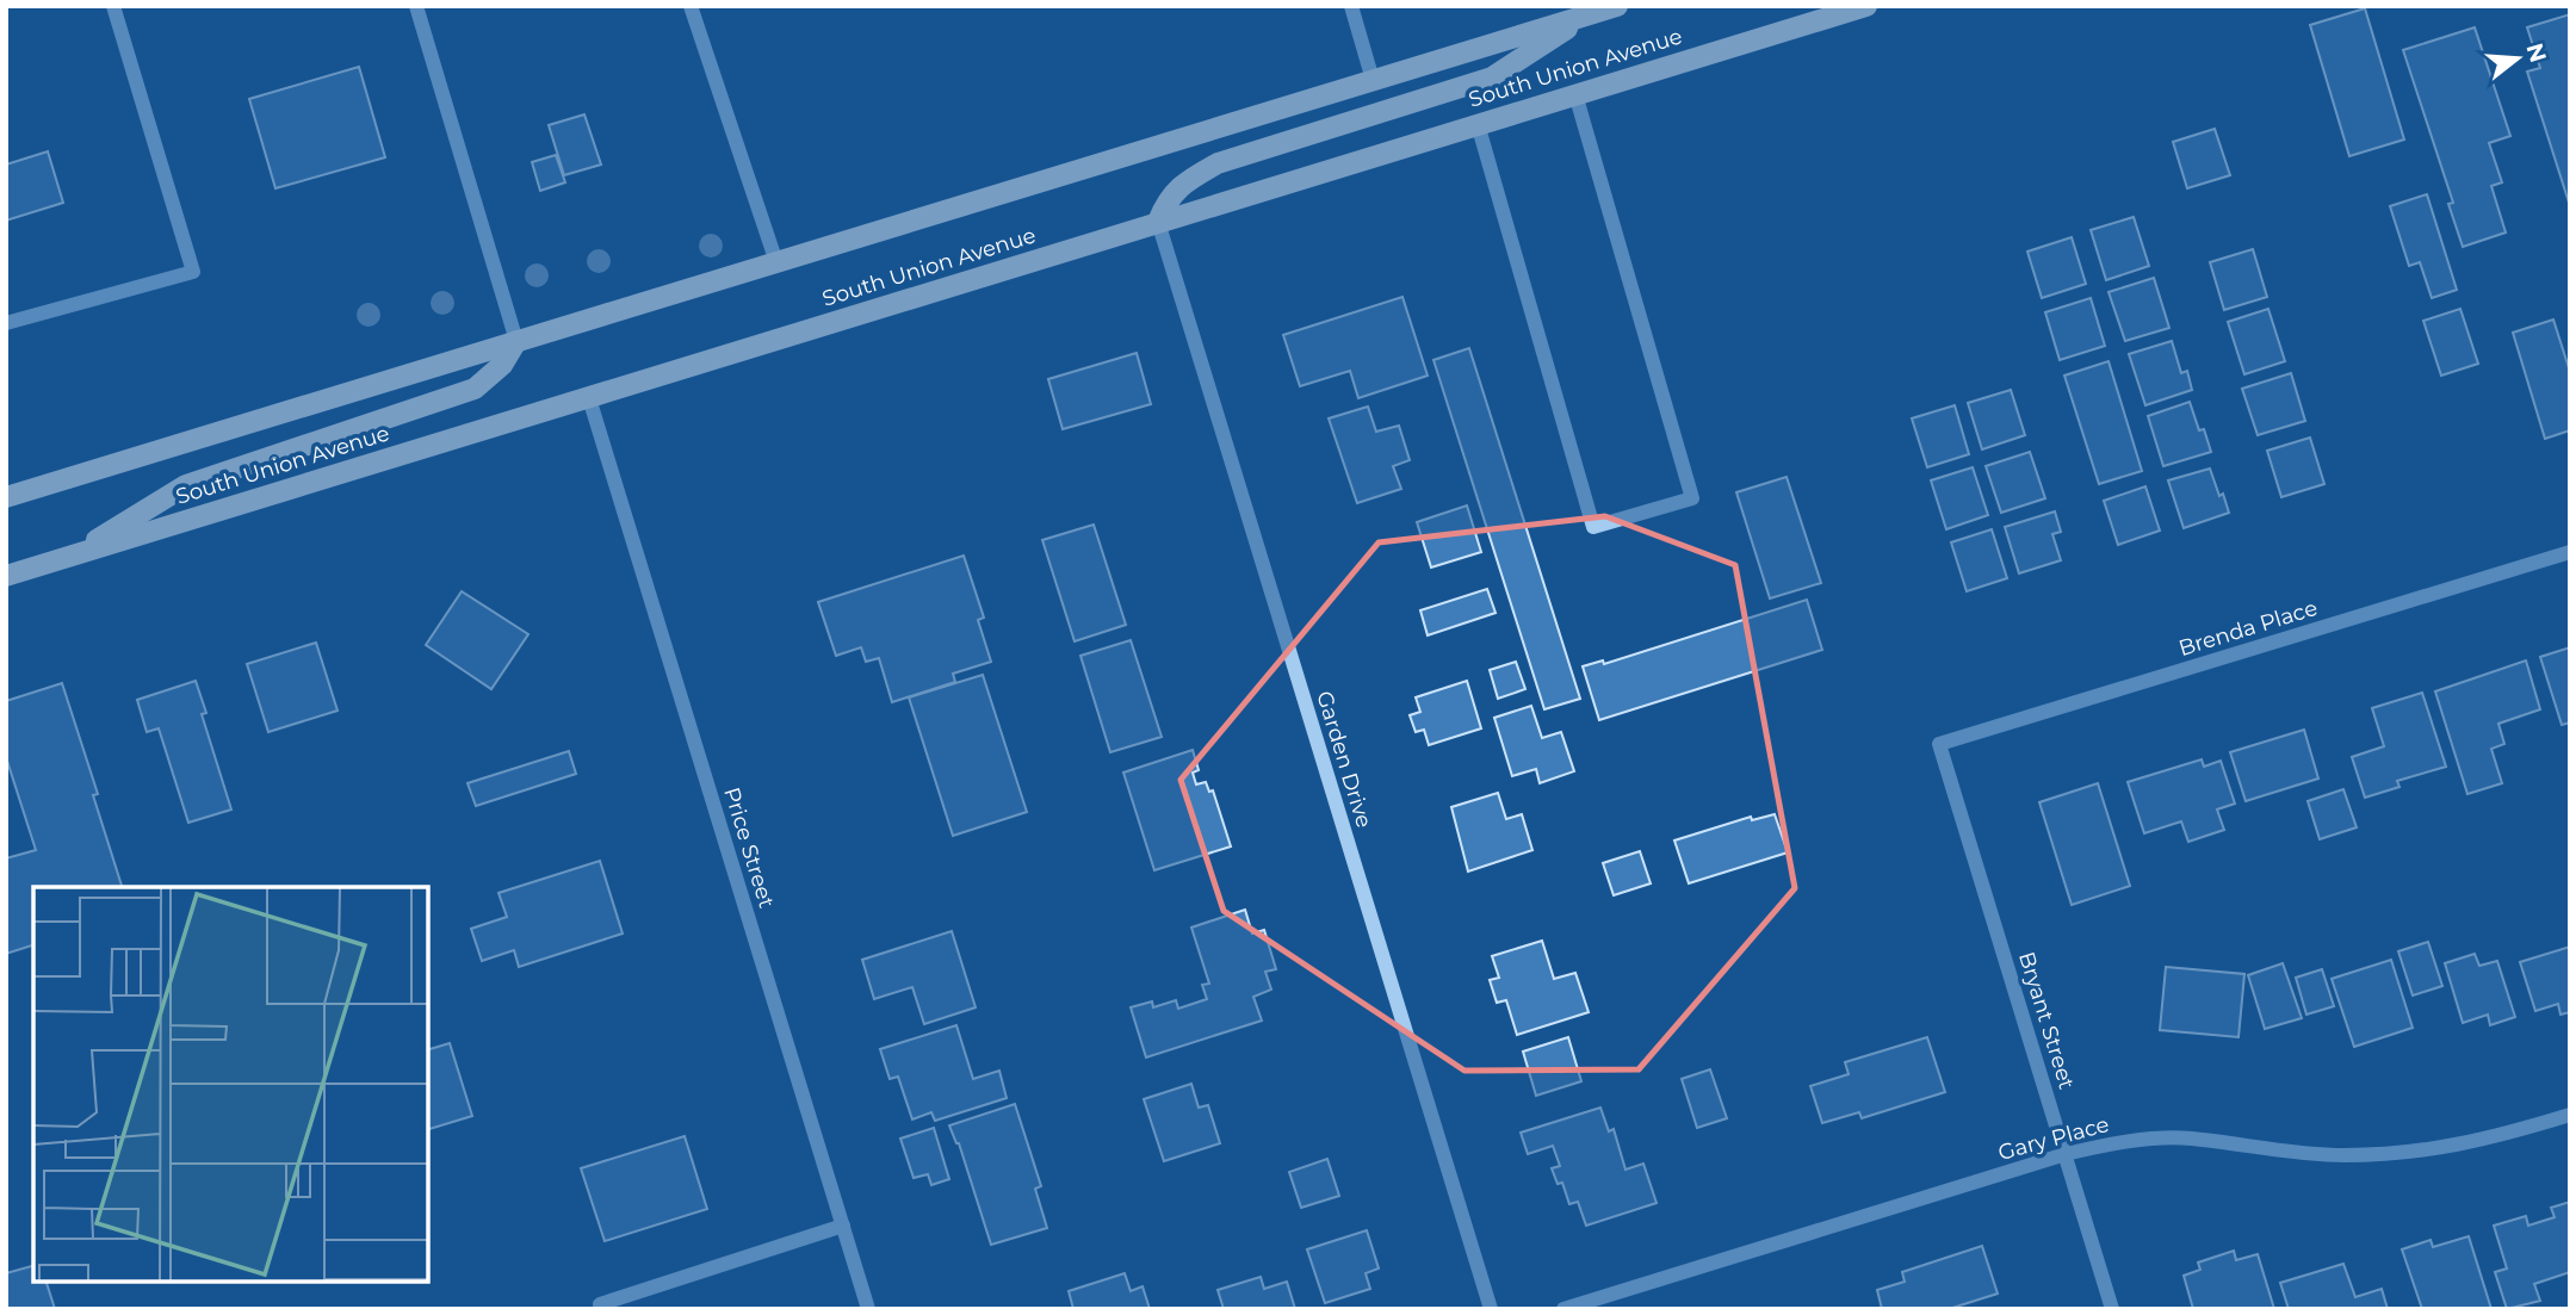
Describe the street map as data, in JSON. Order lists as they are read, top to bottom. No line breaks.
{"streets":{"main road":["South Union Avenue"],"street":["Brenda Place","Garden Drive","Price Street","Bryant Street","Gary Place"]},"crossings":[["South Union Avenue","Garden Drive"],["South Union Avenue","Price Street"],["Brenda Place","Bryant Street"],["Bryant Street","Gary Place"]],"north":"right"}
